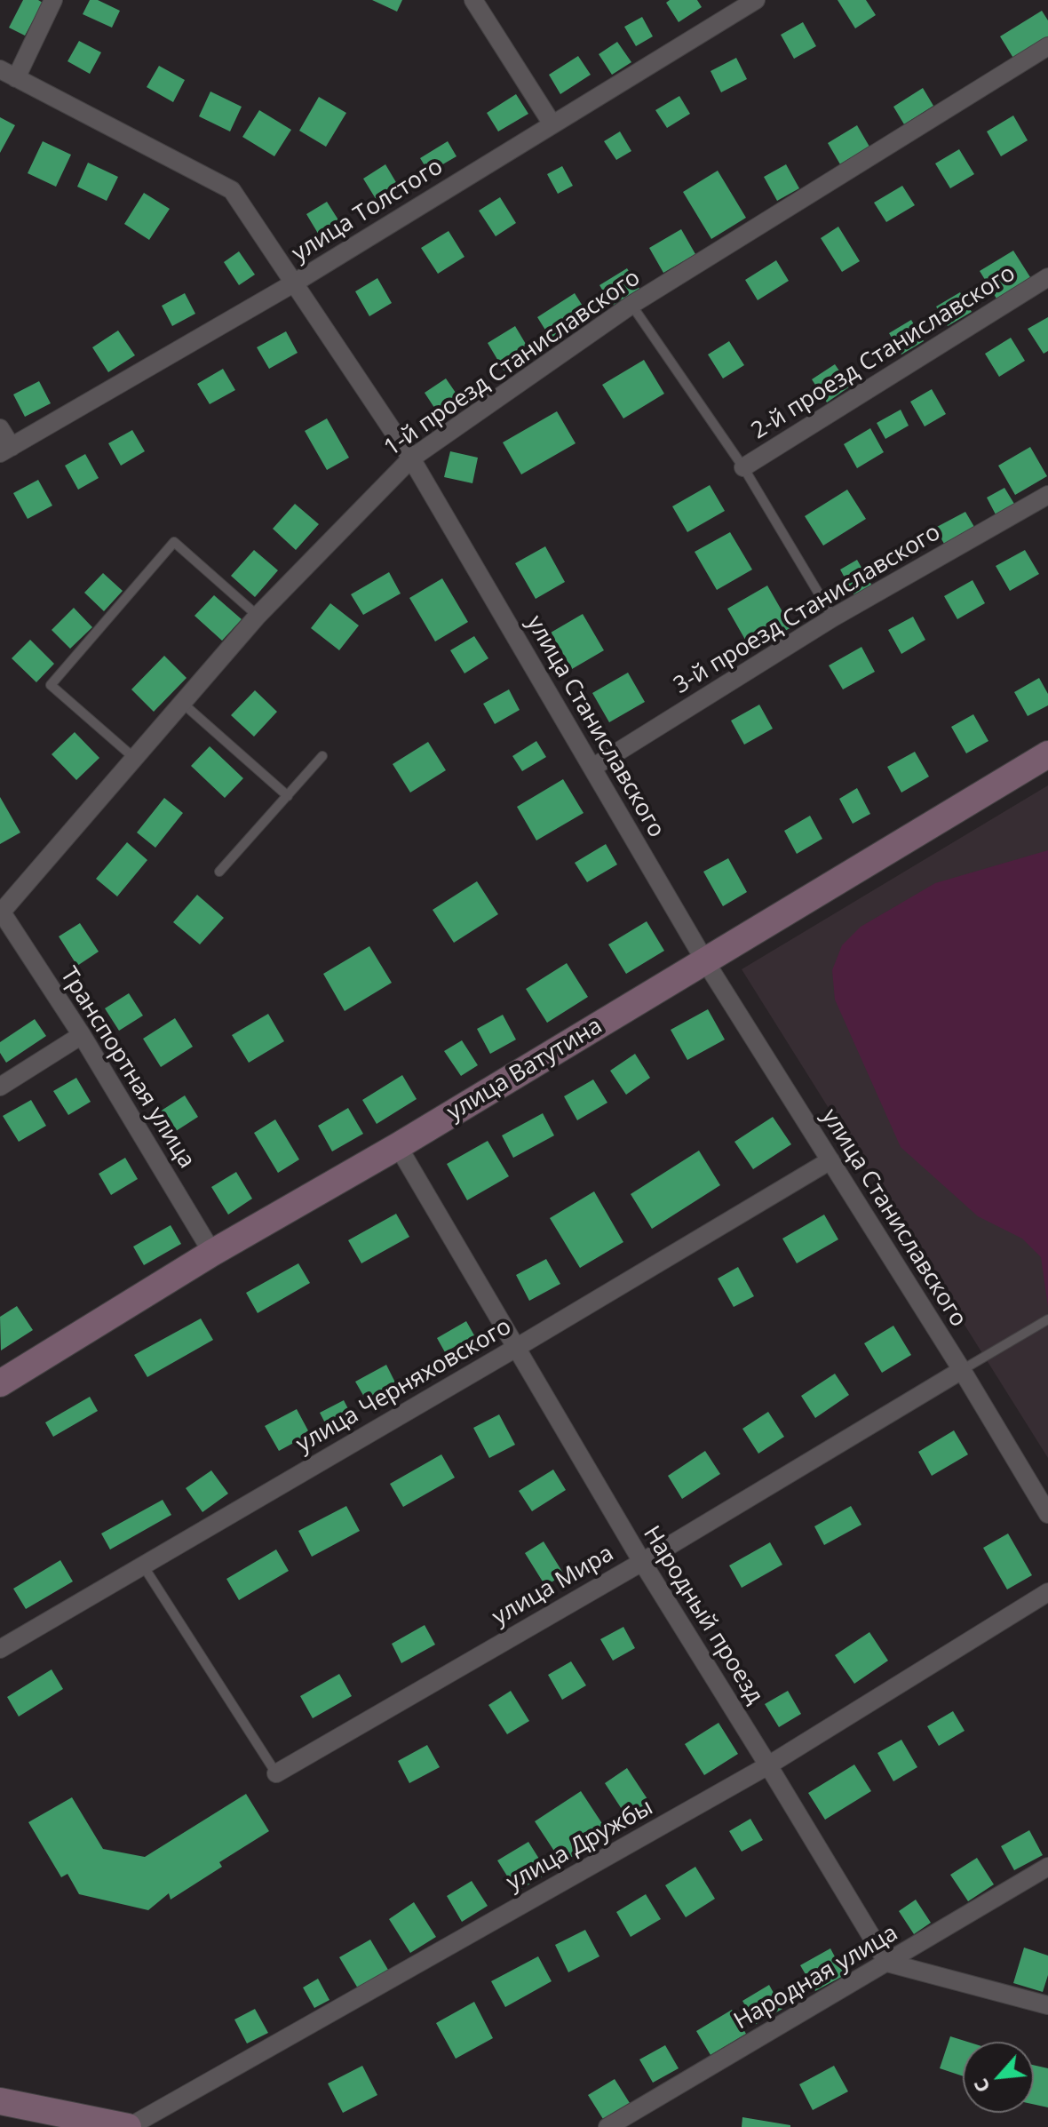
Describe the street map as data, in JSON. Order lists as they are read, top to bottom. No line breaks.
{"streets":{"street":["улица Толстого","2-й проезд Станиславского","1-й проезд Станиславского","3-й проезд Станиславского","улица Станиславского","Транспортная улица","улица Ватутина","улица Черняховского","улица Мира","Народный проезд","улица Дружбы","Народная улица"]},"crossings":[["улица Толстого","улица Станиславского"],["1-й проезд Станиславского","улица Станиславского"],["1-й проезд Станиславского","Транспортная улица"],["3-й проезд Станиславского","улица Станиславского"],["улица Станиславского","улица Ватутина"],["улица Станиславского","улица Черняховского"],["улица Станиславского","улица Мира"],["Транспортная улица","улица Ватутина"],["улица Ватутина","Народный проезд"],["улица Черняховского","Народный проезд"],["улица Мира","Народный проезд"],["Народный проезд","улица Дружбы"],["Народный проезд","Народная улица"]],"north":"bottom left"}
